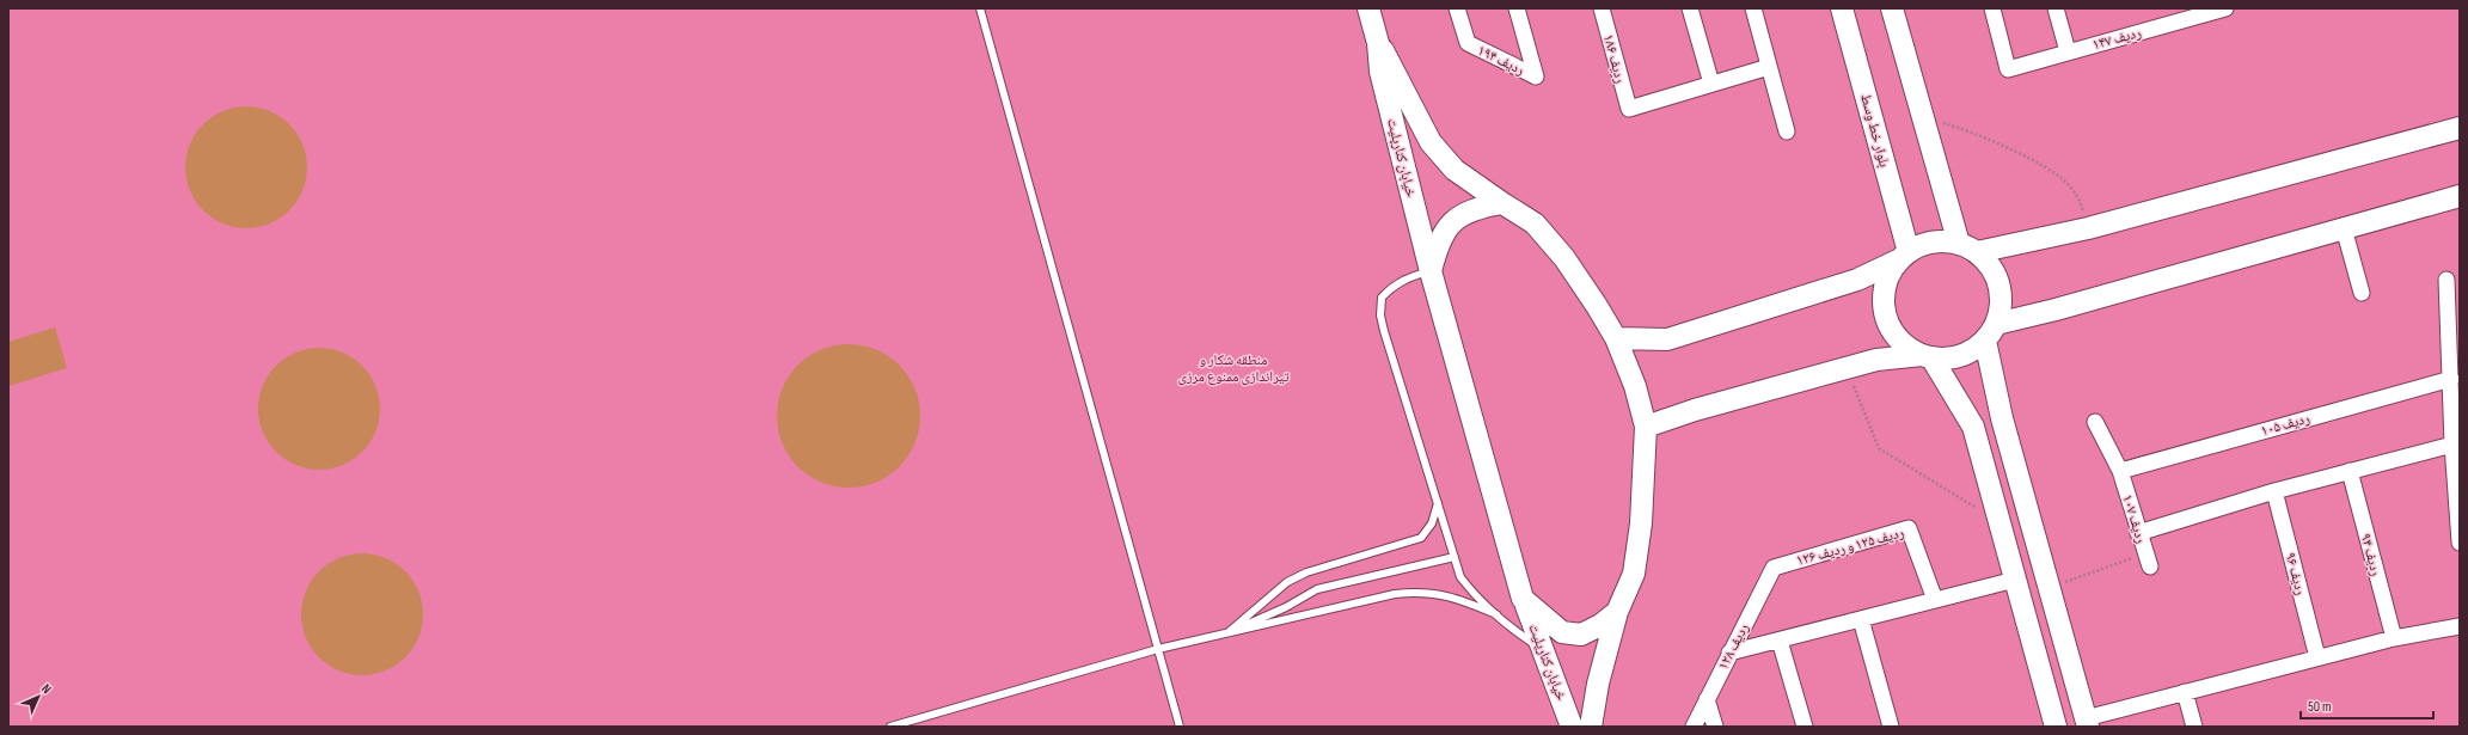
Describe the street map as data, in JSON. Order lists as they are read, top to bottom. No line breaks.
{"streets":{"main road":["بلوار خط وسط","خیابان کنارپلیت"],"street":["ردیف ۱۴۷","ردیف ۱۸۶","ردیف ۱۹۴","ردیف ۱۰۵","ردیف ۱۰۷","ردیف ۱۲۵ و ردیف ۱۲۶","ردیف ۹۴","ردیف ۹۶","ردیف ۱۲۸"]},"crossings":[["ردیف ۱۰۵","ردیف ۱۰۷"],["ردیف ۱۲۵ و ردیف ۱۲۶","ردیف ۱۲۸"]],"parks":["منطقه شکار و تیراندازی ممنوع مرزی"],"scale_bar":"50 m","north":"top right"}
